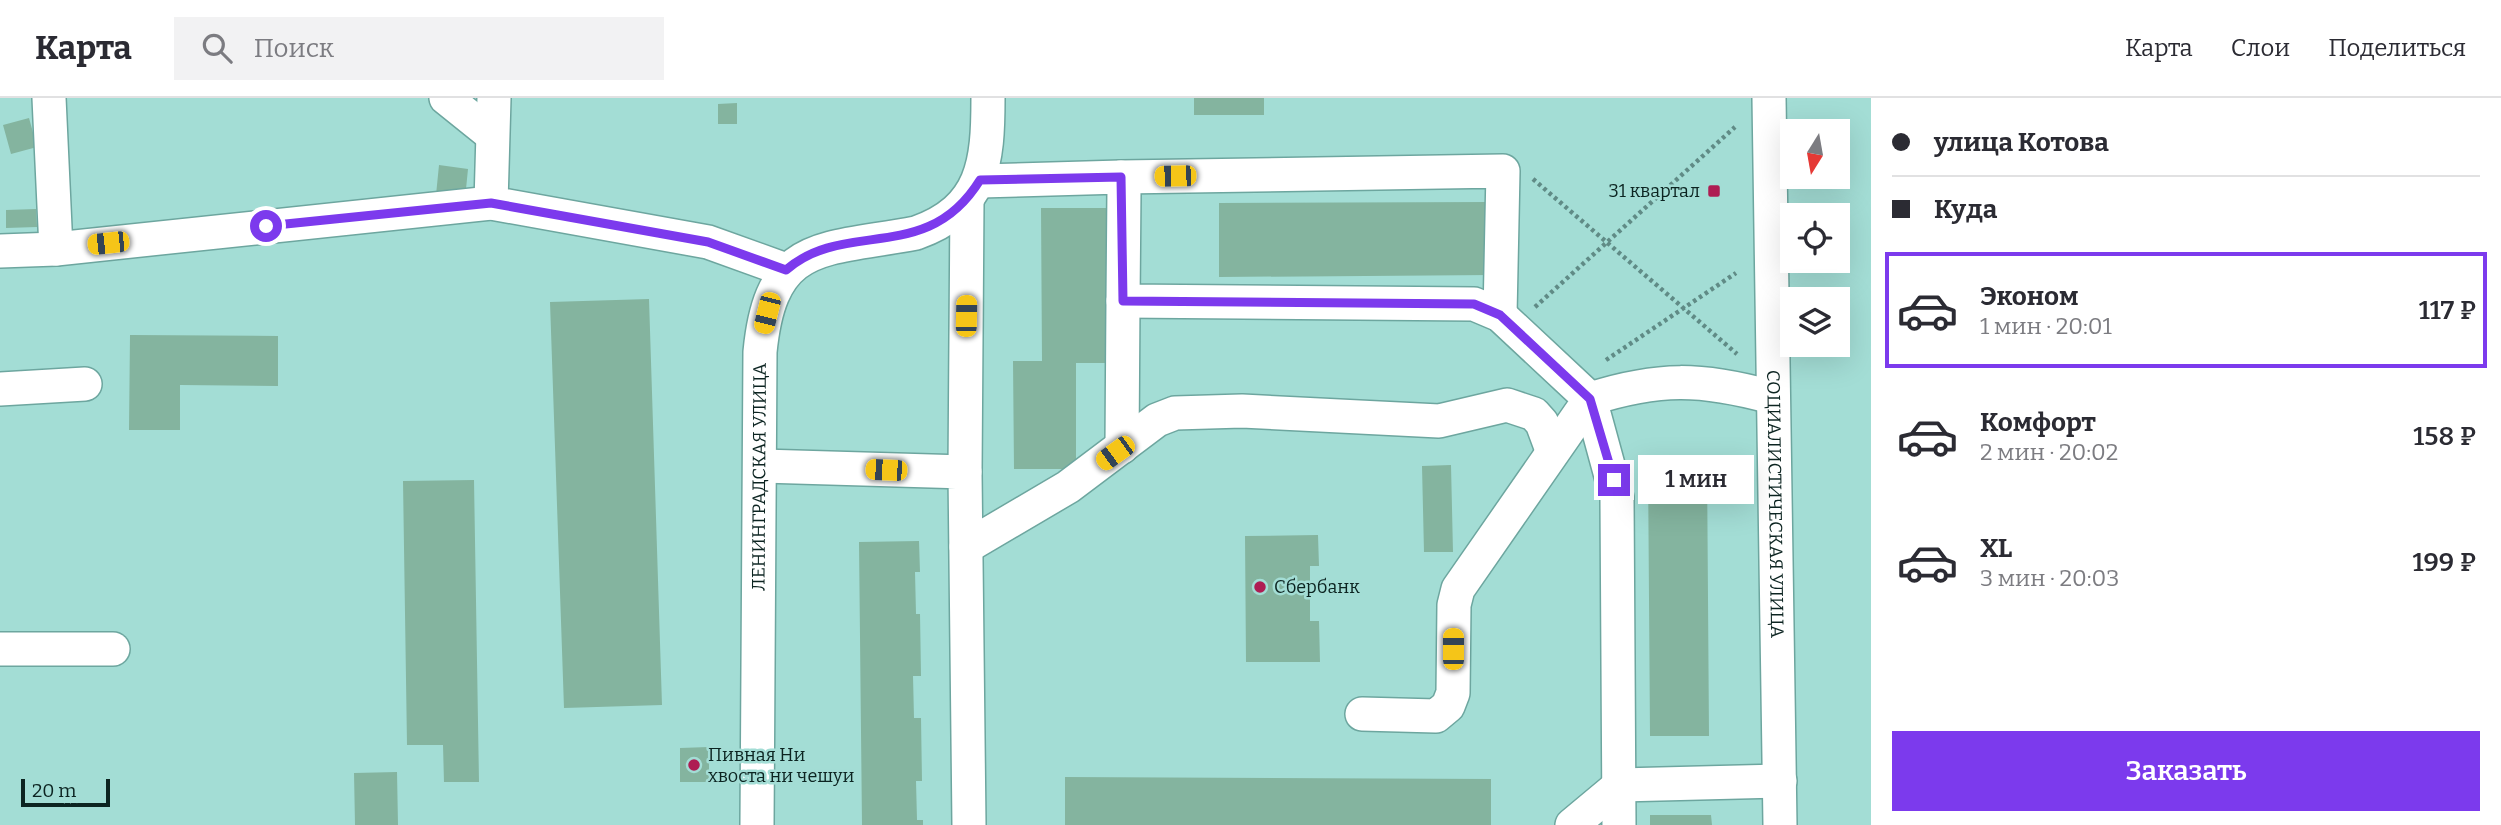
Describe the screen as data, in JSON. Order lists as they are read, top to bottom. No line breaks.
{"streets":{"street":["ЛЕНИНГРАДСКАЯ УЛИЦА","СОЦИАЛИСТИЧЕСКАЯ УЛИЦА"]},"places":{"transit":["31 квартал"],"other":["Сбербанк","Пивная Ни хвоста ни чешуи"]},"scale_bar":"20 m","north":"bottom","page":{"header":"Карта","search":"Поиск","nav":["Карта","Слои","Поделиться"],"banner":["улица Котова","Куда"],"list":[{"name":"Эконом","note":"1 мин · 20:01","value":"117 ₽"},{"name":"Комфорт","note":"2 мин · 20:02","value":"158 ₽"},{"name":"XL","note":"3 мин · 20:03","value":"199 ₽"}],"bubble":"1 мин","buttons":"Заказать","scale":"20 m"}}
